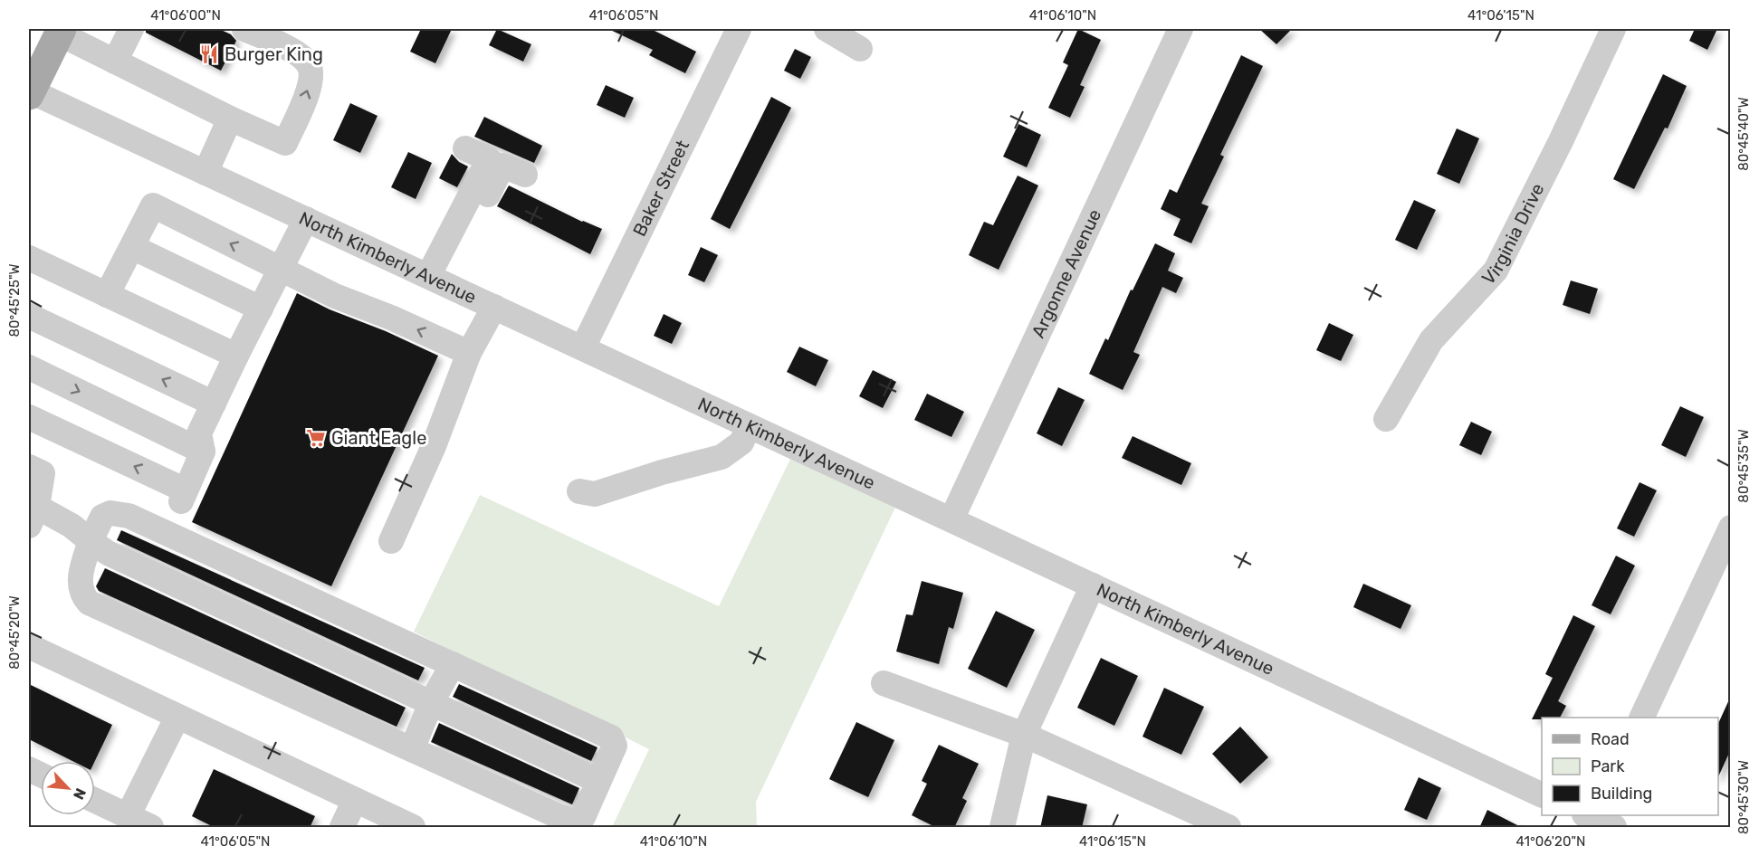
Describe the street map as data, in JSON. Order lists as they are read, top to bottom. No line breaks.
{"streets":{"street":["Baker Street","Virginia Drive","North Kimberly Avenue","Argonne Avenue"]},"crossings":[["Baker Street","North Kimberly Avenue"],["North Kimberly Avenue","Argonne Avenue"]],"places":{"restaurant":["Burger King"],"supermarket":["Giant Eagle"]},"legend":["Road","Park","Building"],"north":"bottom right","coordinates":["41°06'00\"N","41°06'05\"N","41°06'10\"N","41°06'15\"N","80°45'40\"W","80°45'25\"W","80°45'35\"W","80°45'20\"W","80°45'30\"W","41°06'20\"N"]}
